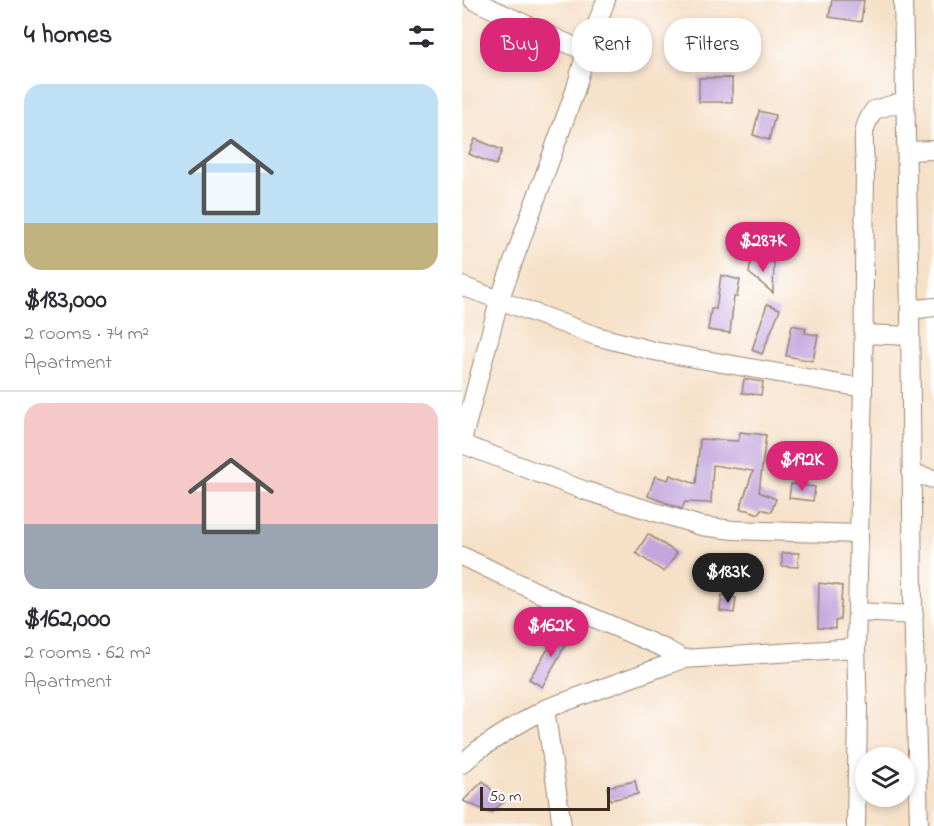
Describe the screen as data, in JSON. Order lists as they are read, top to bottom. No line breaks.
{"scale_bar":"50 m","page":{"heading":"4 homes","chip":["Buy","Rent","Filters"],"list":[{"name":"$183,000","note":"2 rooms · 74 m² · Apartment"},{"name":"$162,000","note":"2 rooms · 62 m² · Apartment"}],"price":["$287K","$192K","$183K","$162K"],"scale":"50 m"}}
